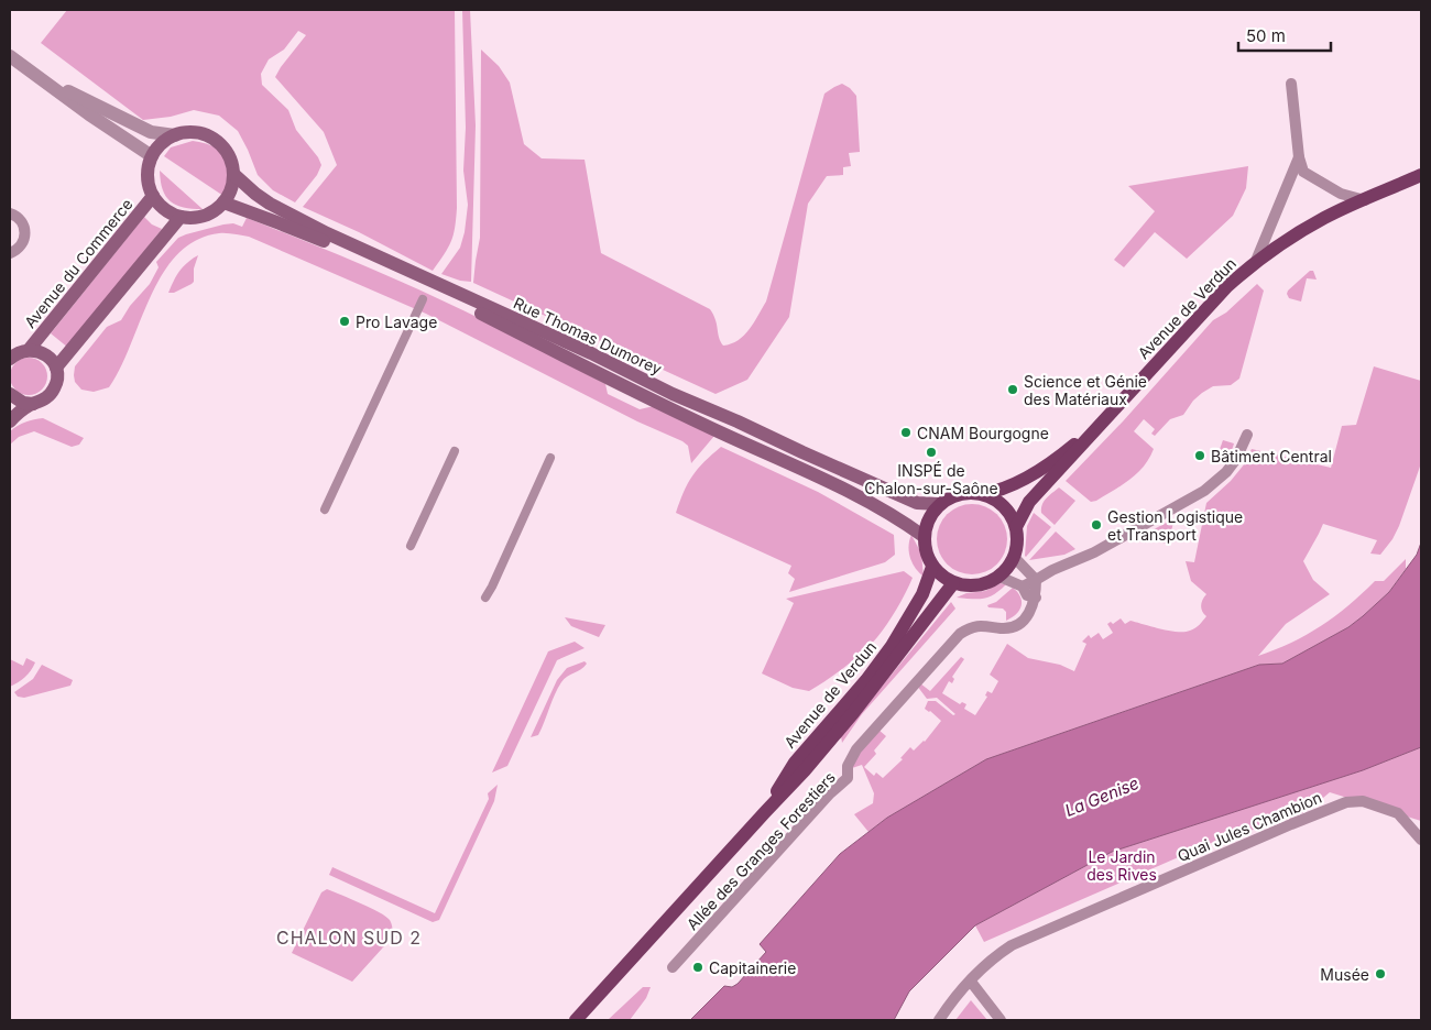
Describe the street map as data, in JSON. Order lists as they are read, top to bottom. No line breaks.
{"streets":{"main road":["Avenue du Commerce","Avenue de Verdun","Rue Thomas Dumorey"],"street":["Quai Jules Chambion","Allée des Granges Forestiers"]},"crossings":[["Avenue du Commerce","Rue Thomas Dumorey"],["Avenue de Verdun","Rue Thomas Dumorey"]],"districts":["CHALON SUD 2"],"water":["La Genise"],"parks":["Le Jardin des Rives"],"places":["Pro Lavage","Science et Génie des Matériaux","CNAM Bourgogne","INSPÉ de Chalon-sur-Saône","Bâtiment Central","Gestion Logistique et Transport","Capitainerie","Musée"],"scale_bar":"50 m"}
